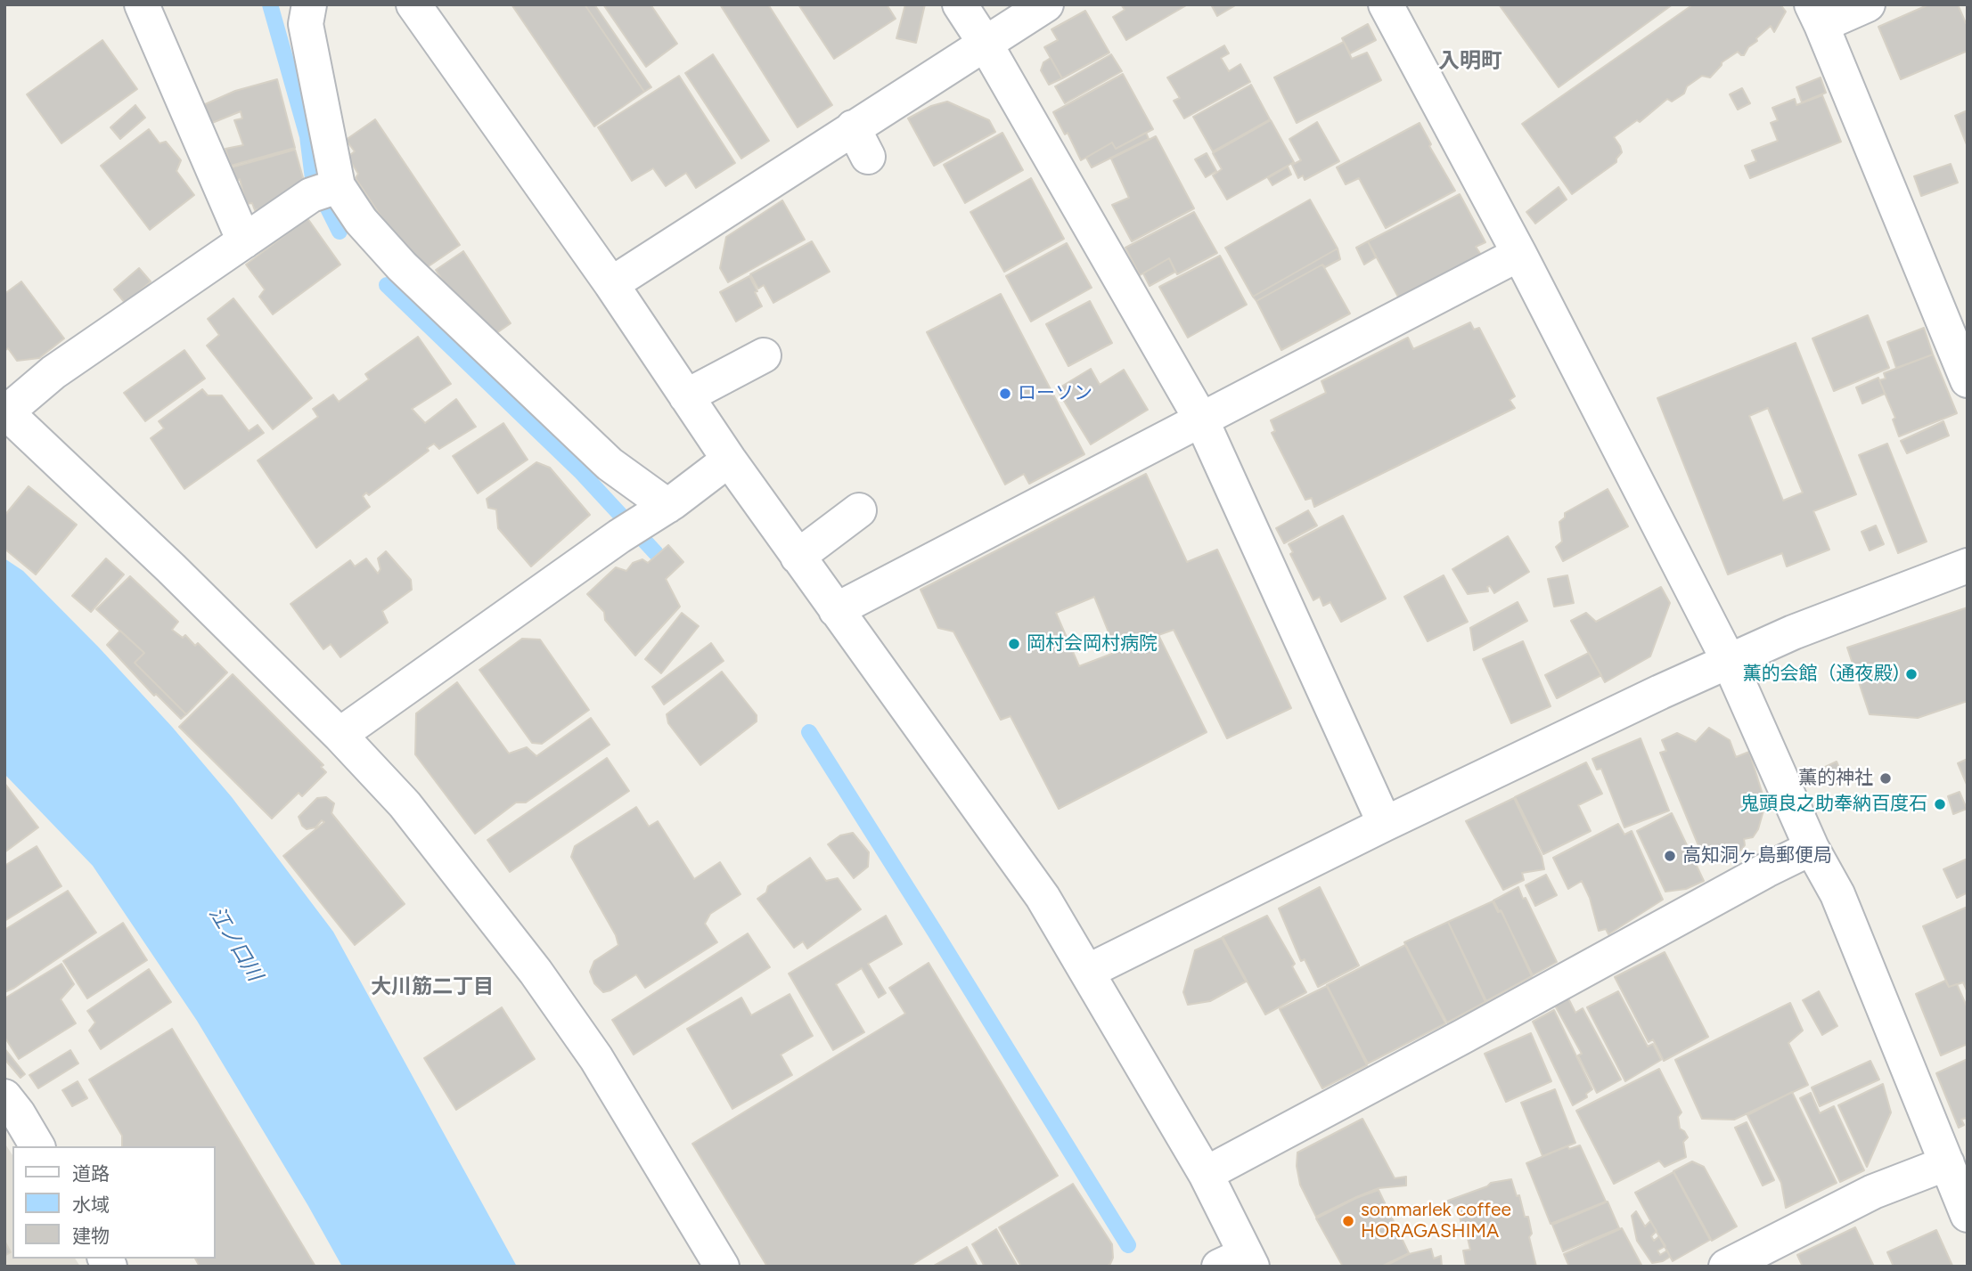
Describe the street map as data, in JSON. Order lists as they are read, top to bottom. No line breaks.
{"districts":["入明町","大川筋二丁目"],"water":["江ノ口川"],"places":["ローソン","岡村会岡村病院","薫的会館（通夜殿)","薫的神社","鬼頭良之助奉納百度石","高知洞ヶ島郵便局","sommarlek coffee HORAGASHIMA"],"legend":["道路","水域","建物"]}
